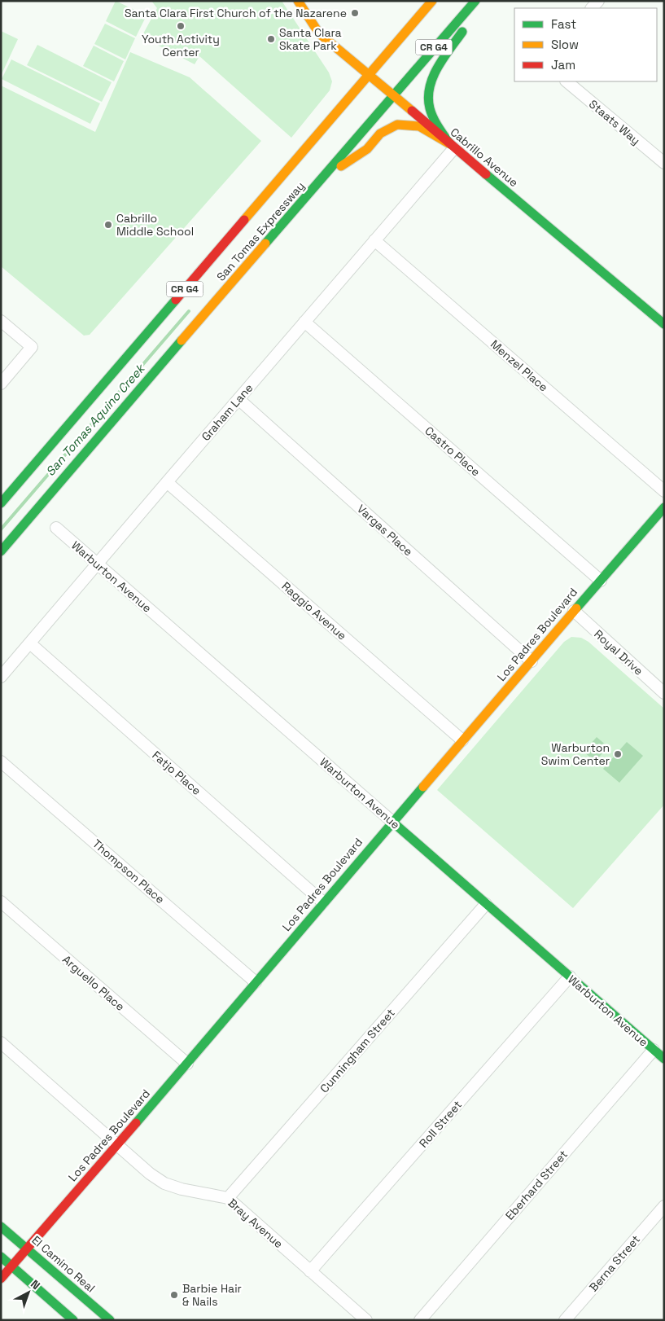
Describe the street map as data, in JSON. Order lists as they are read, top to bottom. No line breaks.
{"streets":{"main road":["CR G4","Cabrillo Avenue","San Tomas Expressway","Warburton Avenue","Los Padres Boulevard","El Camino Real"],"street":["Staats Way","Menzel Place","Graham Lane","Castro Place","Vargas Place","Raggio Avenue","Royal Drive","Fatjo Place","Thompson Place","Arguello Place","Cunningham Street","Roll Street","Eberhard Street","Bray Avenue","Berna Street"]},"crossings":[["Cabrillo Avenue","San Tomas Expressway"],["Cabrillo Avenue","Graham Lane"],["Menzel Place","Graham Lane"],["Graham Lane","Castro Place"],["Graham Lane","Vargas Place"],["Graham Lane","Warburton Avenue"],["Graham Lane","Raggio Avenue"],["Graham Lane","Fatjo Place"],["Castro Place","Los Padres Boulevard"],["Vargas Place","Los Padres Boulevard"],["Warburton Avenue","Los Padres Boulevard"],["Warburton Avenue","Cunningham Street"],["Warburton Avenue","Roll Street"],["Warburton Avenue","Eberhard Street"],["Raggio Avenue","Los Padres Boulevard"],["Los Padres Boulevard","Royal Drive"],["Los Padres Boulevard","Fatjo Place"],["Los Padres Boulevard","Thompson Place"],["Los Padres Boulevard","Arguello Place"],["Los Padres Boulevard","Bray Avenue"],["Los Padres Boulevard","El Camino Real"],["Cunningham Street","Bray Avenue"],["Roll Street","Bray Avenue"]],"water":["San Tomas Aquino Creek"],"places":["Santa Clara First Church of the Nazarene","Youth Activity Center","Santa Clara Skate Park","Cabrillo Middle School","Warburton Swim Center","Barbie Hair & Nails"],"legend":["Fast","Slow","Jam"],"north":"top right"}
